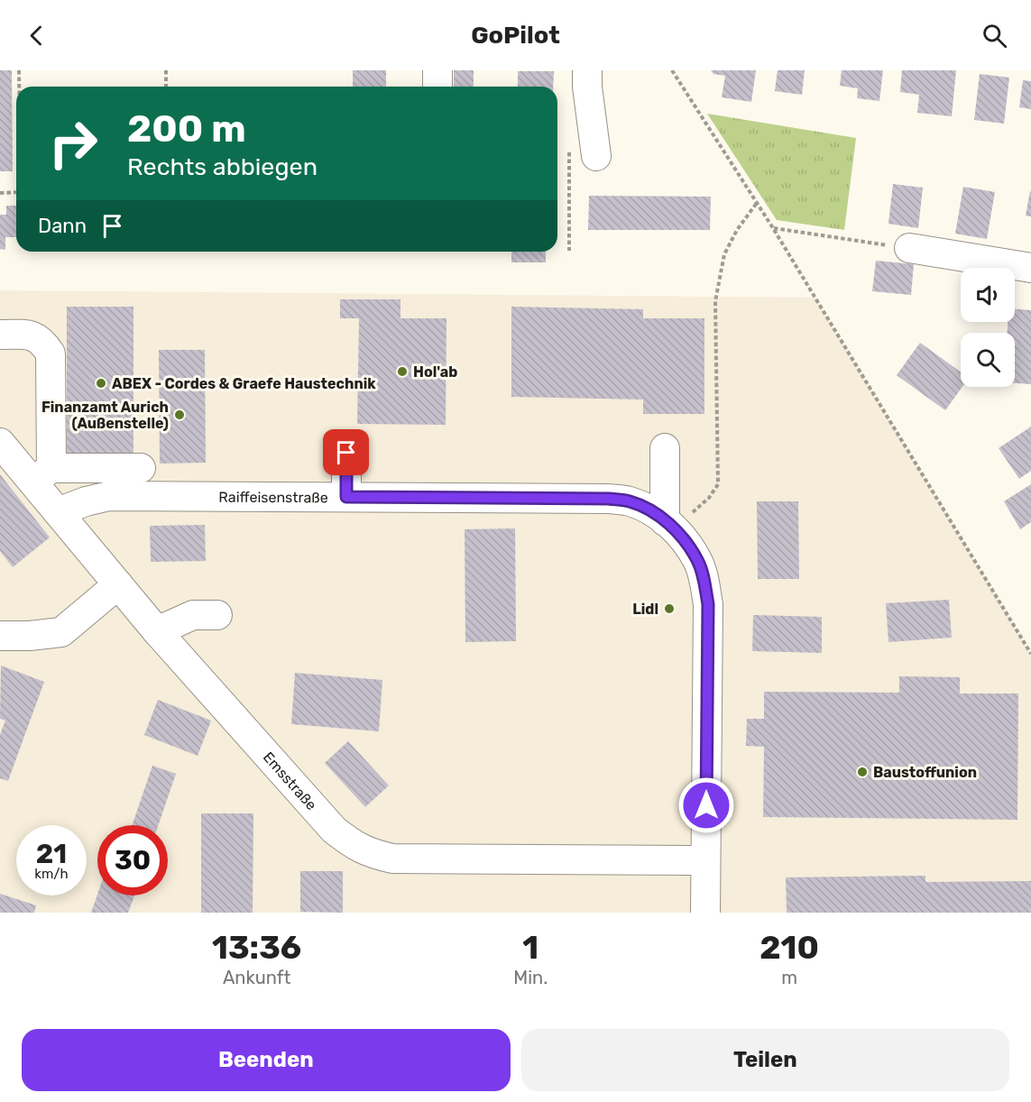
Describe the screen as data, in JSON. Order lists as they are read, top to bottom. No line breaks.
{"streets":{"street":["Raiffeisenstraße","Emsstraße"]},"crossings":[["Raiffeisenstraße","Emsstraße"]],"places":["Hol'ab","ABEX - Cordes & Graefe Haustechnik","Finanzamt Aurich (Außenstelle)","Lidl","Baustoffunion"],"page":{"header":"GoPilot","turn":["200 m","Rechts abbiegen"],"then":"Dann","speed":"21 km/h","limit":"30","eta":["13:36","Ankunft","1","Min.","210","m"],"buttons":["Beenden","Teilen"]}}
